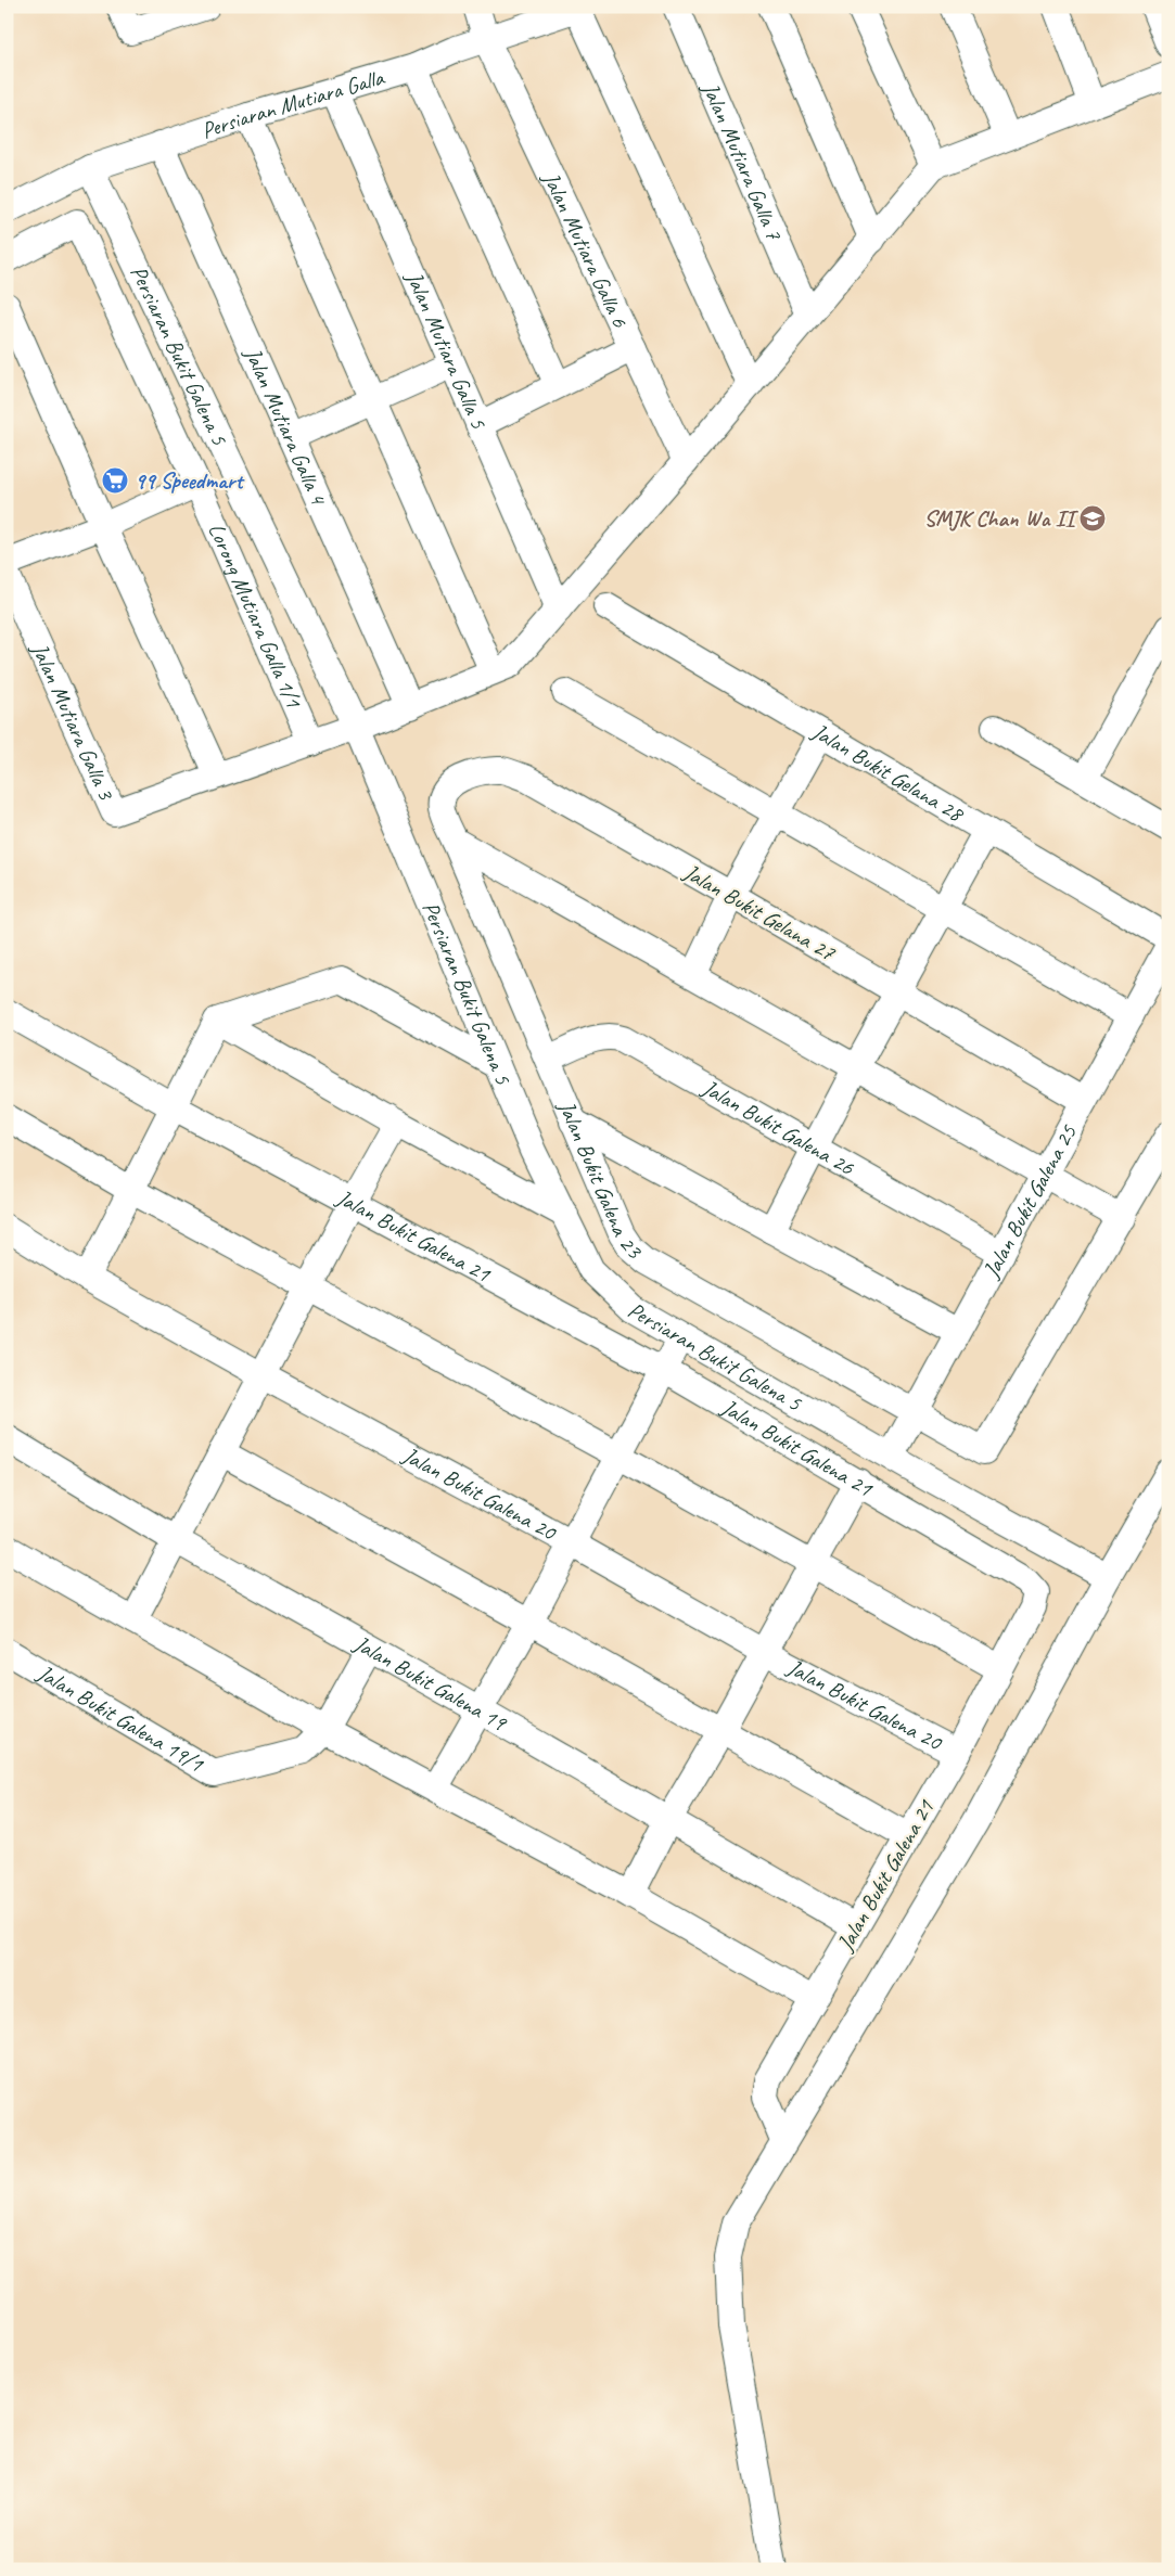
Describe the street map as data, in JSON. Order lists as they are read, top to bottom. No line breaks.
{"streets":{"street":["Persiaran Mutiara Galla","Jalan Mutiara Galla 7","Jalan Mutiara Galla 6","Jalan Mutiara Galla 5","Persiaran Bukit Galena 5","Jalan Mutiara Galla 4","Lorong Mutiara Galla 1/1","Jalan Mutiara Galla 3","Jalan Bukit Gelana 28","Jalan Bukit Gelana 27","Jalan Bukit Galena 26","Jalan Bukit Galena 23","Jalan Bukit Galena 25","Jalan Bukit Galena 21","Jalan Bukit Galena 20","Jalan Bukit Galena 19","Jalan Bukit Galena 19/1"]},"crossings":[["Persiaran Mutiara Galla","Jalan Mutiara Galla 6"],["Persiaran Mutiara Galla","Jalan Mutiara Galla 5"],["Persiaran Mutiara Galla","Persiaran Bukit Galena 5"],["Persiaran Mutiara Galla","Jalan Mutiara Galla 4"],["Jalan Mutiara Galla 7","Jalan Mutiara Galla 3"],["Jalan Mutiara Galla 6","Jalan Mutiara Galla 3"],["Jalan Mutiara Galla 5","Jalan Mutiara Galla 3"],["Persiaran Bukit Galena 5","Jalan Mutiara Galla 3"],["Persiaran Bukit Galena 5","Jalan Bukit Galena 25"],["Jalan Mutiara Galla 4","Jalan Mutiara Galla 3"],["Lorong Mutiara Galla 1/1","Jalan Mutiara Galla 3"],["Jalan Bukit Gelana 27","Jalan Bukit Galena 23"],["Jalan Bukit Gelana 27","Jalan Bukit Galena 25"],["Jalan Bukit Galena 26","Jalan Bukit Galena 23"],["Jalan Bukit Galena 26","Jalan Bukit Galena 25"],["Jalan Bukit Galena 23","Jalan Bukit Galena 25"],["Jalan Bukit Galena 21","Jalan Bukit Galena 20"],["Jalan Bukit Galena 21","Jalan Bukit Galena 19"],["Jalan Bukit Galena 19","Jalan Bukit Galena 19/1"]],"places":{"supermarket":["99 Speedmart"],"school or university":["SMJK Chan Wa II"]}}
